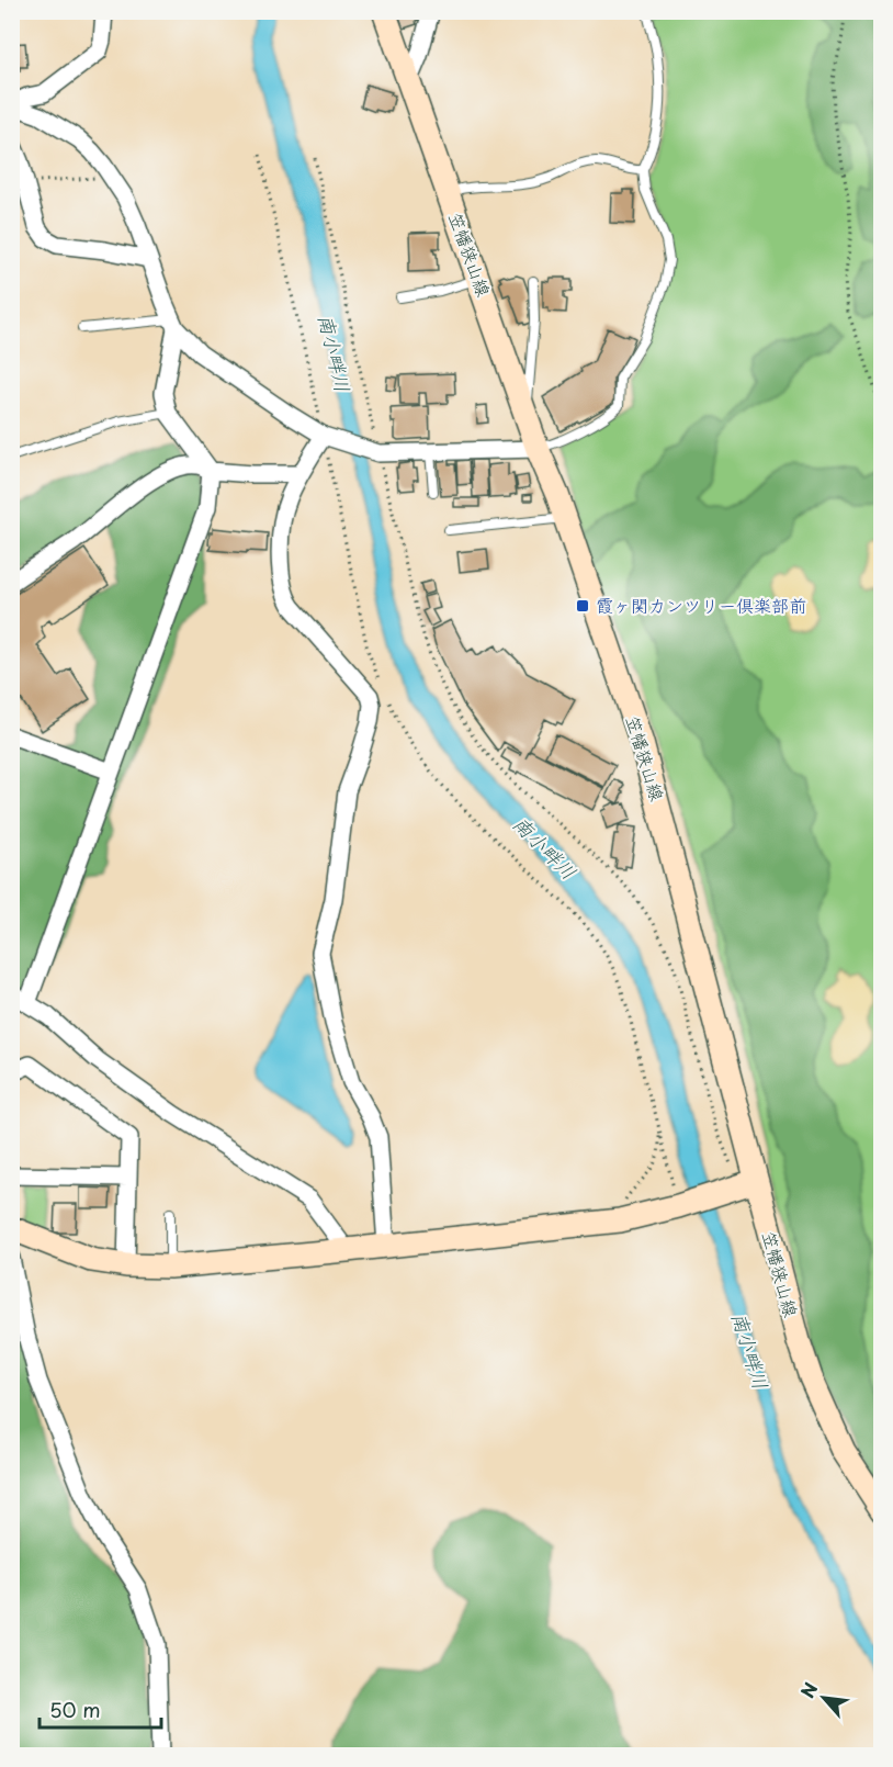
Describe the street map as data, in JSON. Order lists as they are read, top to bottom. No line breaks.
{"streets":{"main road":["笠幡狭山線"]},"water":["南小畔川"],"places":{"transit":["霞ヶ関カンツリー倶楽部前"]},"scale_bar":"50 m","north":"top left"}
